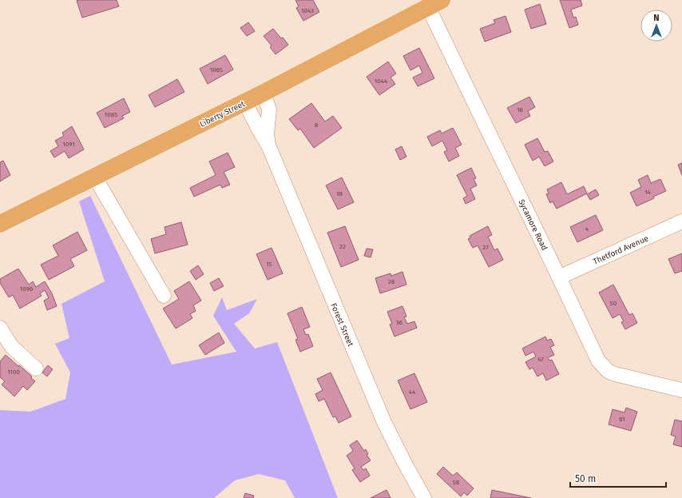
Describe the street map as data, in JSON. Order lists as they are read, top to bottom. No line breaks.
{"streets":{"main road":["Liberty Street"],"street":["Sycamore Road","Thetford Avenue","Forest Street"]},"crossings":[["Liberty Street","Sycamore Road"],["Liberty Street","Forest Street"],["Sycamore Road","Thetford Avenue"]],"house_numbers":["1043","1065","1044","16","1085","8","1091","14","18","4","22","27","15","28","1096","50","36","47","1100","44","61","58"],"scale_bar":"50 m","north":"top"}
